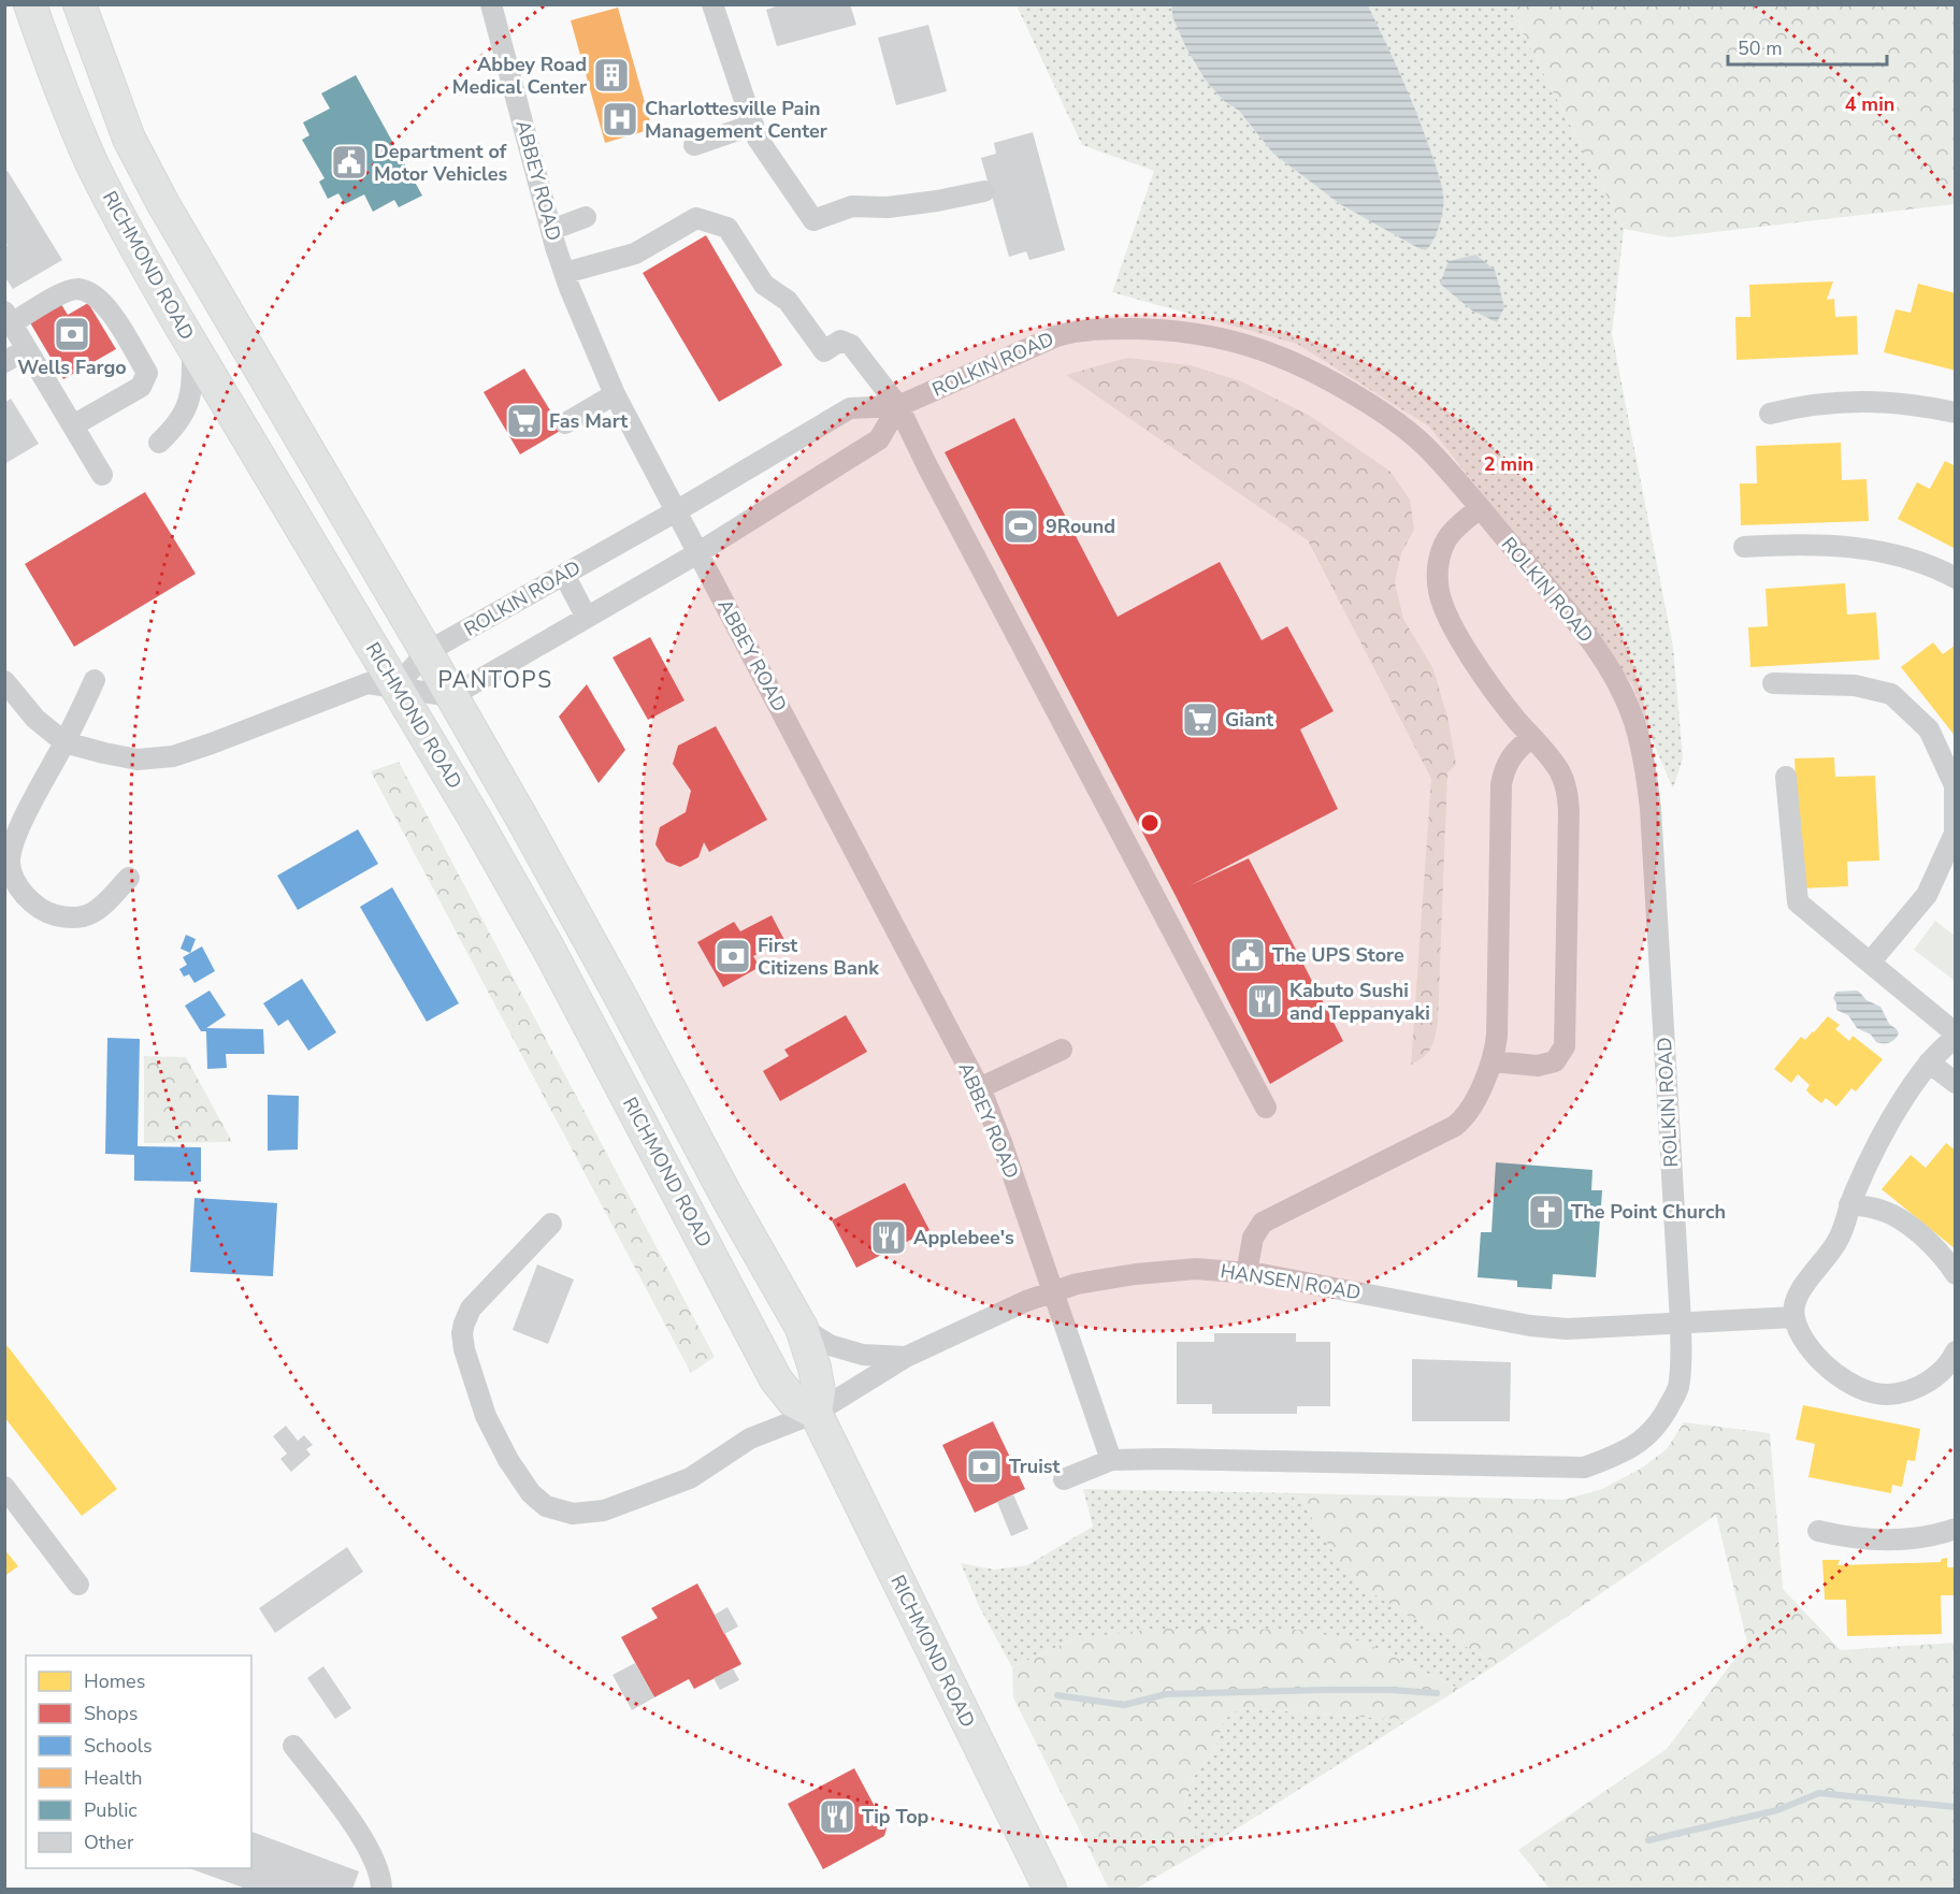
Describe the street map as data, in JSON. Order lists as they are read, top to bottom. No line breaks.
{"streets":{"highway":["RICHMOND ROAD"],"street":["ABBEY ROAD","ROLKIN ROAD","HANSEN ROAD"]},"crossings":[["ABBEY ROAD","ROLKIN ROAD"],["ABBEY ROAD","HANSEN ROAD"],["RICHMOND ROAD","ROLKIN ROAD"],["RICHMOND ROAD","HANSEN ROAD"],["ROLKIN ROAD","HANSEN ROAD"]],"districts":["PANTOPS"],"places":{"building":["Abbey Road Medical Center"],"hospital":["Charlottesville Pain Management Center"],"public building":["Department of Motor Vehicles","The UPS Store"],"bank":["Wells Fargo","First Citizens Bank","Truist"],"supermarket":["Fas Mart","Giant"],"sports":["9Round"],"restaurant":["Kabuto Sushi and Teppanyaki","Applebee's","Tip Top"],"church":["The Point Church"]},"legend":["Homes","Shops","Schools","Health","Public","Other"],"scale_bar":"50 m","rings":["4 min","2 min"]}
